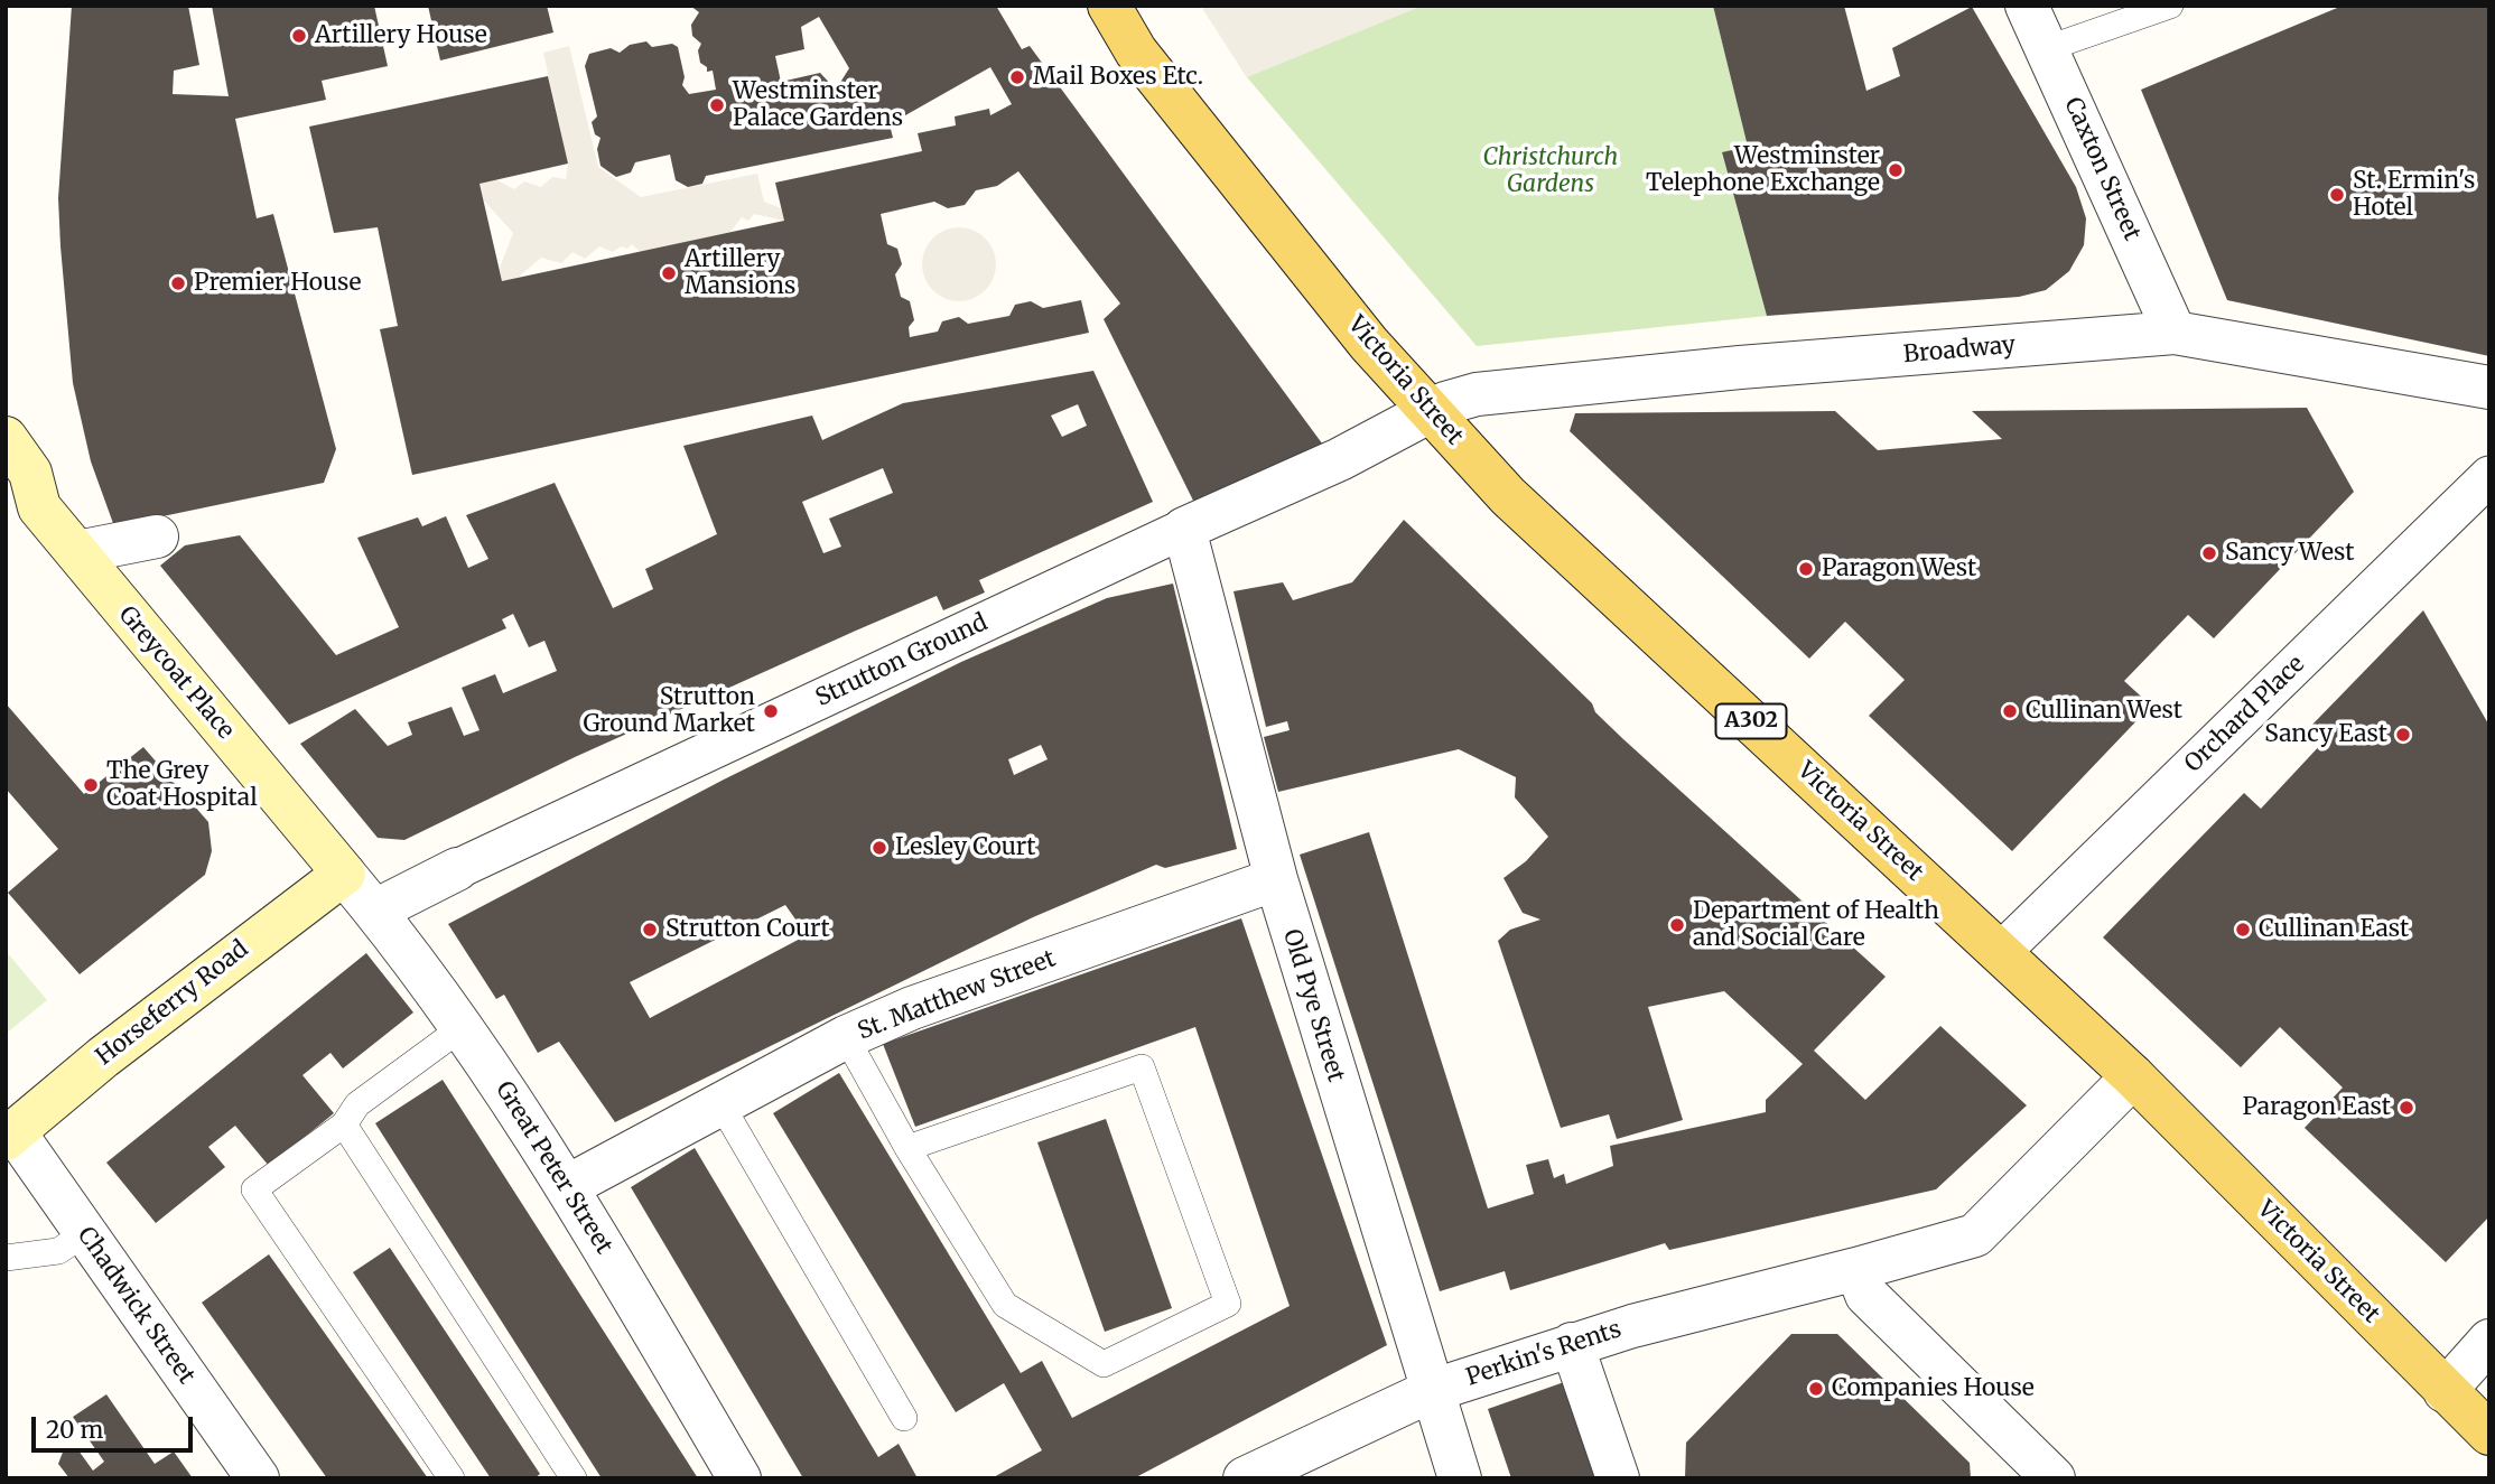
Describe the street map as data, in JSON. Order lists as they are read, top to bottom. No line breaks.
{"streets":{"main road":["Victoria Street","Greycoat Place","A302","Horseferry Road"],"street":["Caxton Street","Broadway","Strutton Ground","Orchard Place","St. Matthew Street","Old Pye Street","Great Peter Street","Chadwick Street","Perkin's Rents"]},"crossings":[["Caxton Street","Broadway"],["Broadway","Victoria Street"],["Broadway","Strutton Ground"],["Victoria Street","Strutton Ground"],["Victoria Street","Orchard Place"],["Victoria Street","Perkin's Rents"],["Strutton Ground","Old Pye Street"],["Strutton Ground","Great Peter Street"],["Greycoat Place","Horseferry Road"],["Greycoat Place","Great Peter Street"],["St. Matthew Street","Old Pye Street"],["St. Matthew Street","Great Peter Street"],["Horseferry Road","Great Peter Street"],["Horseferry Road","Chadwick Street"],["Old Pye Street","Perkin's Rents"]],"parks":["Christchurch Gardens"],"places":["Artillery House","Mail Boxes Etc.","Westminster Palace Gardens","Westminster Telephone Exchange","St. Ermin's Hotel","Artillery Mansions","Premier House","Sancy West","Paragon West","Strutton Ground Market","Cullinan West","Sancy East","The Grey Coat Hospital","Lesley Court","Department of Health and Social Care","Strutton Court","Cullinan East","Paragon East","Companies House"],"scale_bar":"20 m"}
